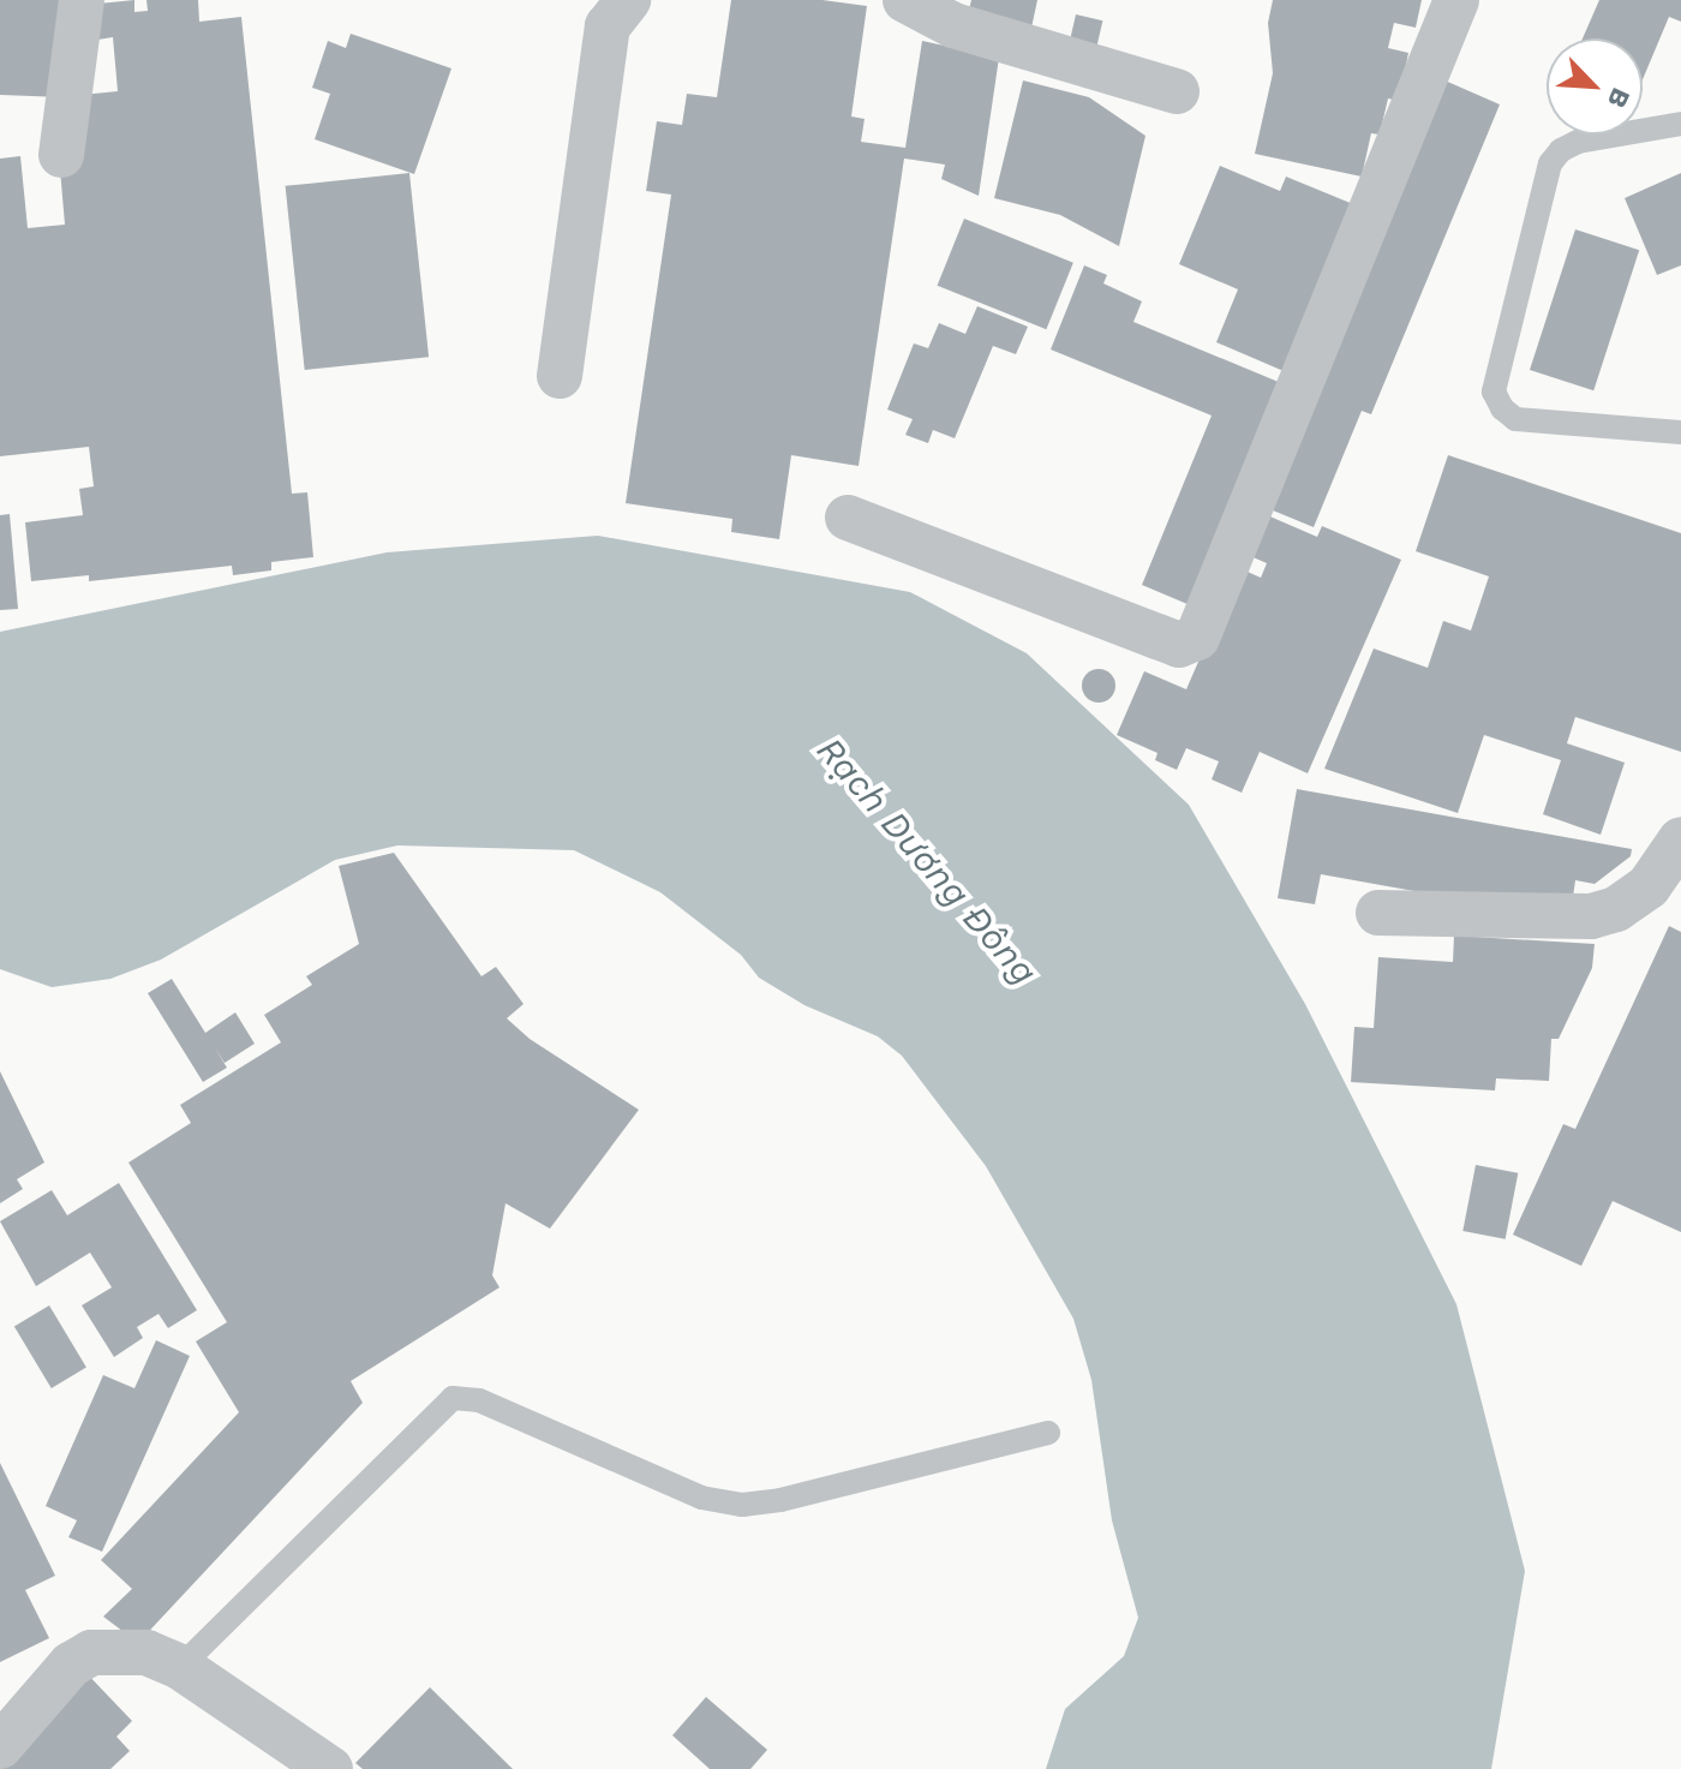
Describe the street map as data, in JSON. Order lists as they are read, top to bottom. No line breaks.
{"water":["Rạch Dương Đông"],"north":"bottom right"}
